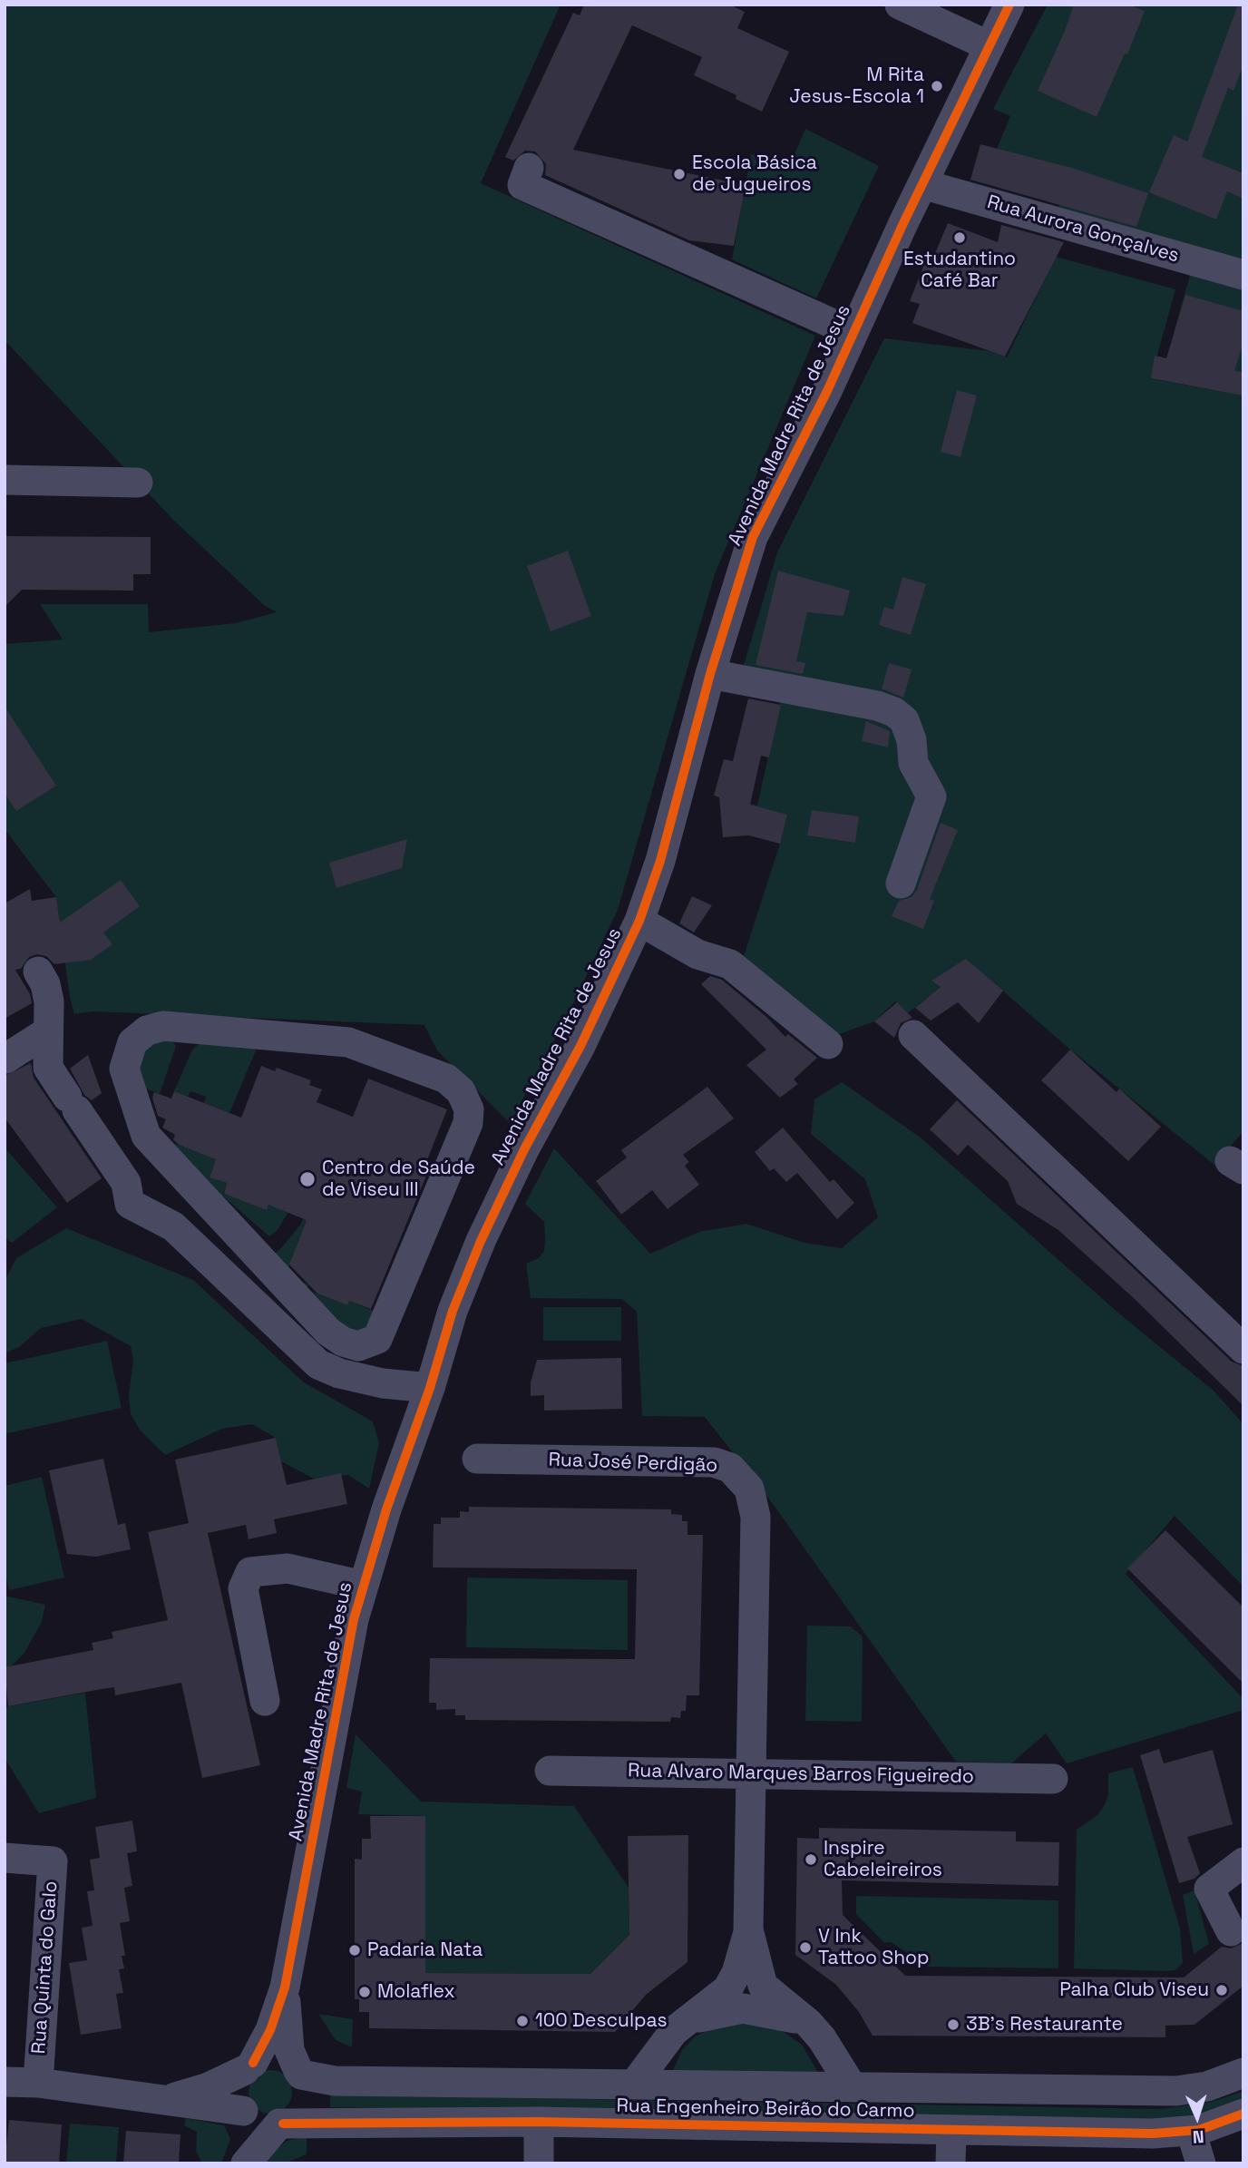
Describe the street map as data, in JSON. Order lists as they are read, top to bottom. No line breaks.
{"streets":{"street":["Rua Aurora Gonçalves","Avenida Madre Rita de Jesus","Rua José Perdigão","Rua Alvaro Marques Barros Figueiredo","Rua Quinta do Galo","Rua Engenheiro Beirão do Carmo"]},"crossings":[["Rua Aurora Gonçalves","Avenida Madre Rita de Jesus"],["Avenida Madre Rita de Jesus","Rua Engenheiro Beirão do Carmo"],["Rua José Perdigão","Rua Alvaro Marques Barros Figueiredo"]],"places":["M Rita Jesus-Escola 1","Escola Básica de Jugueiros","Estudantino Café Bar","Centro de Saúde de Viseu III","Inspire Cabeleireiros","V Ink Tattoo Shop","Padaria Nata","Palha Club Viseu","Molaflex","100 Desculpas","3B's Restaurante"],"north":"bottom"}
